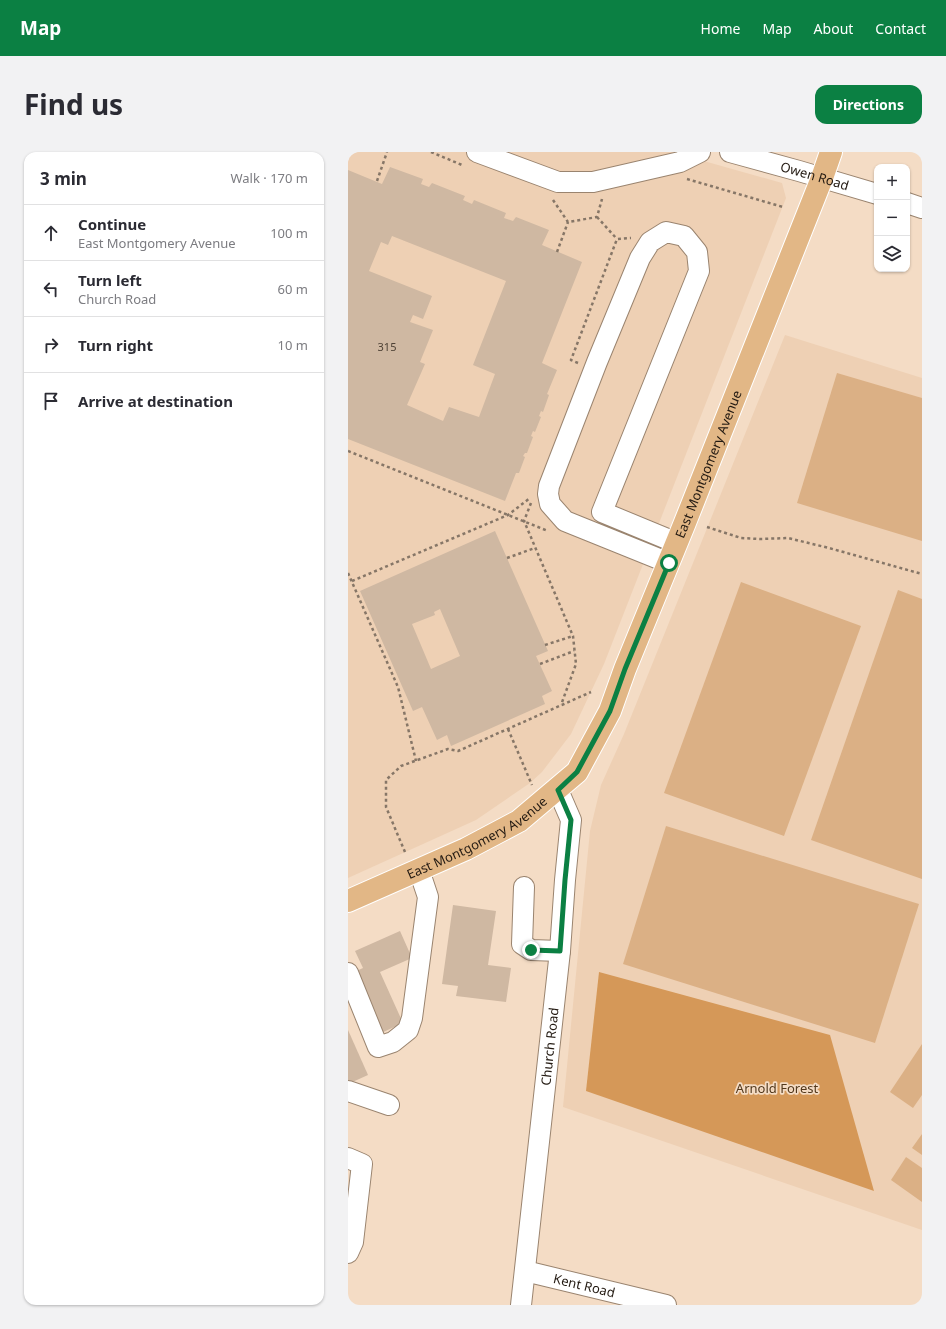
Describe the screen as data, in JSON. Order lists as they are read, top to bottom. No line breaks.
{"streets":{"main road":["East Montgomery Avenue"],"street":["Owen Road","Church Road","Kent Road"]},"crossings":[["Owen Road","East Montgomery Avenue"],["East Montgomery Avenue","Church Road"],["Church Road","Kent Road"]],"parks":["Arnold Forest"],"house_numbers":["315"],"page":{"header":"Map","nav":["Home","Map","About","Contact"],"title":"Find us","buttons":"Directions","heading":["3 min","Walk · 170 m"],"map_buttons":["+","−"],"list":[["Continue","East Montgomery Avenue","100 m"],["Turn left","Church Road","60 m"],["Turn right","10 m"],"Arrive at destination"]}}
